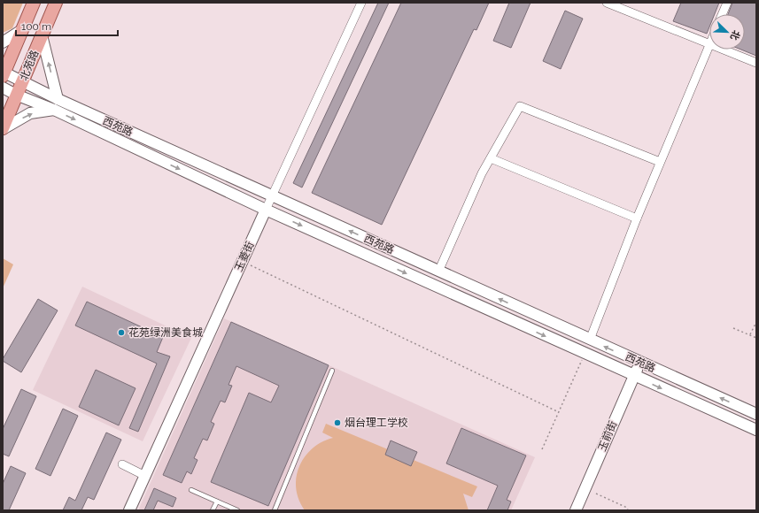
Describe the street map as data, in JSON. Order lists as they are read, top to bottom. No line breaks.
{"streets":{"main road":["北苑路","西苑路","玉菱街","玉前街"]},"crossings":[["北苑路","西苑路"],["西苑路","玉菱街"],["西苑路","玉前街"]],"places":["花苑绿洲美食城","烟台理工学校"],"scale_bar":"100 m","north":"bottom right"}
